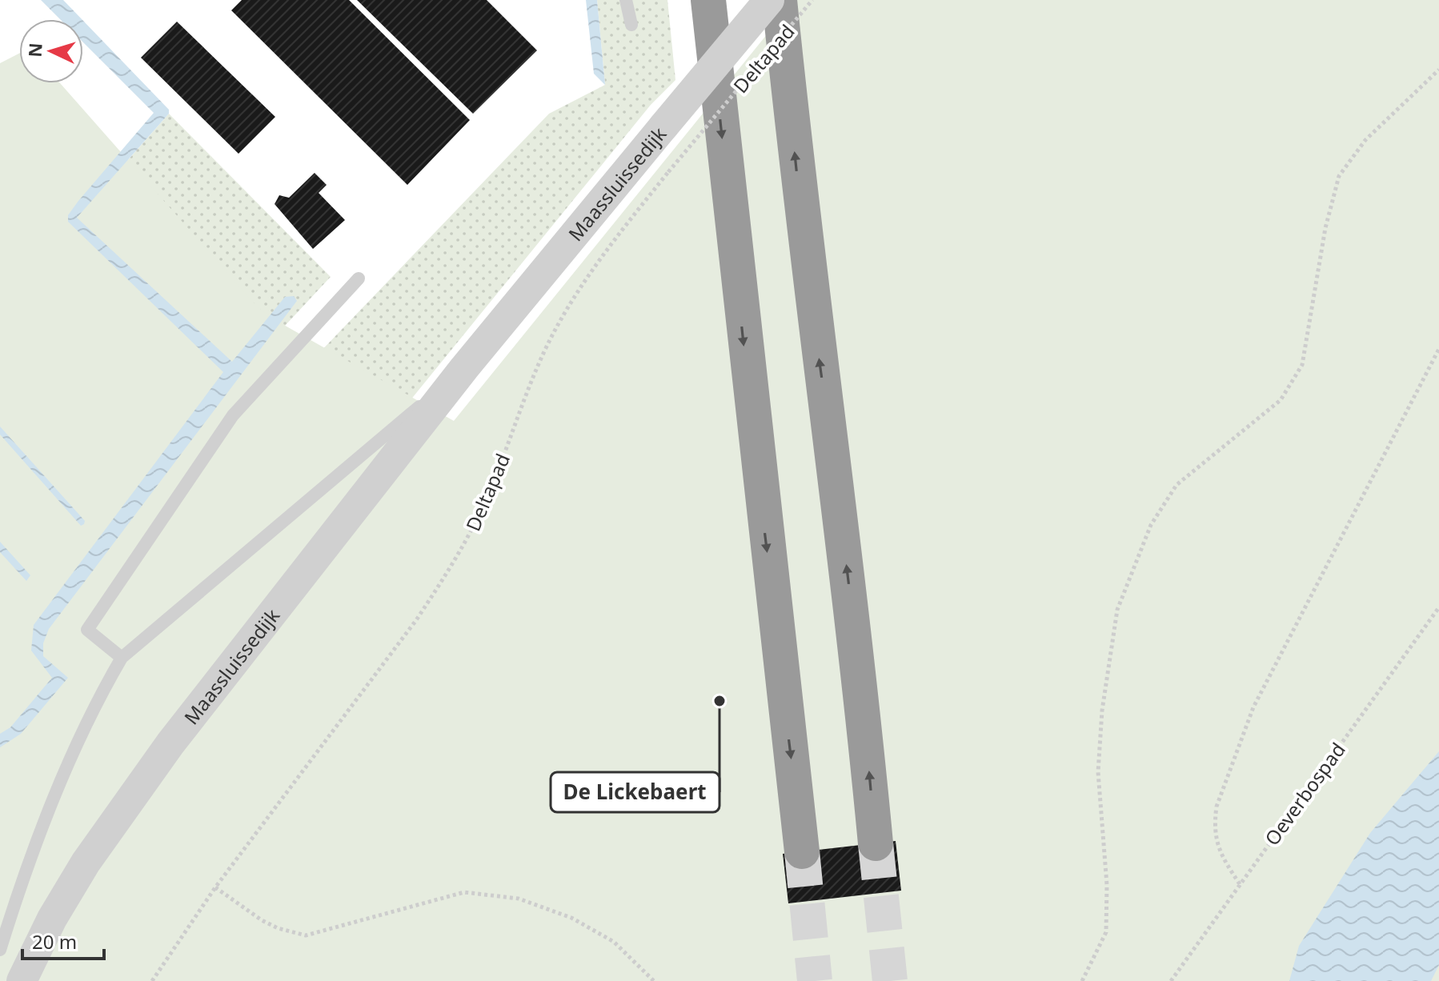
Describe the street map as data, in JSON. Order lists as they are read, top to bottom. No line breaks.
{"streets":{"street":["Maassluissedijk"],"path":["Deltapad","Oeverbospad"]},"places":["De Lickebaert"],"scale_bar":"20 m","north":"left"}
